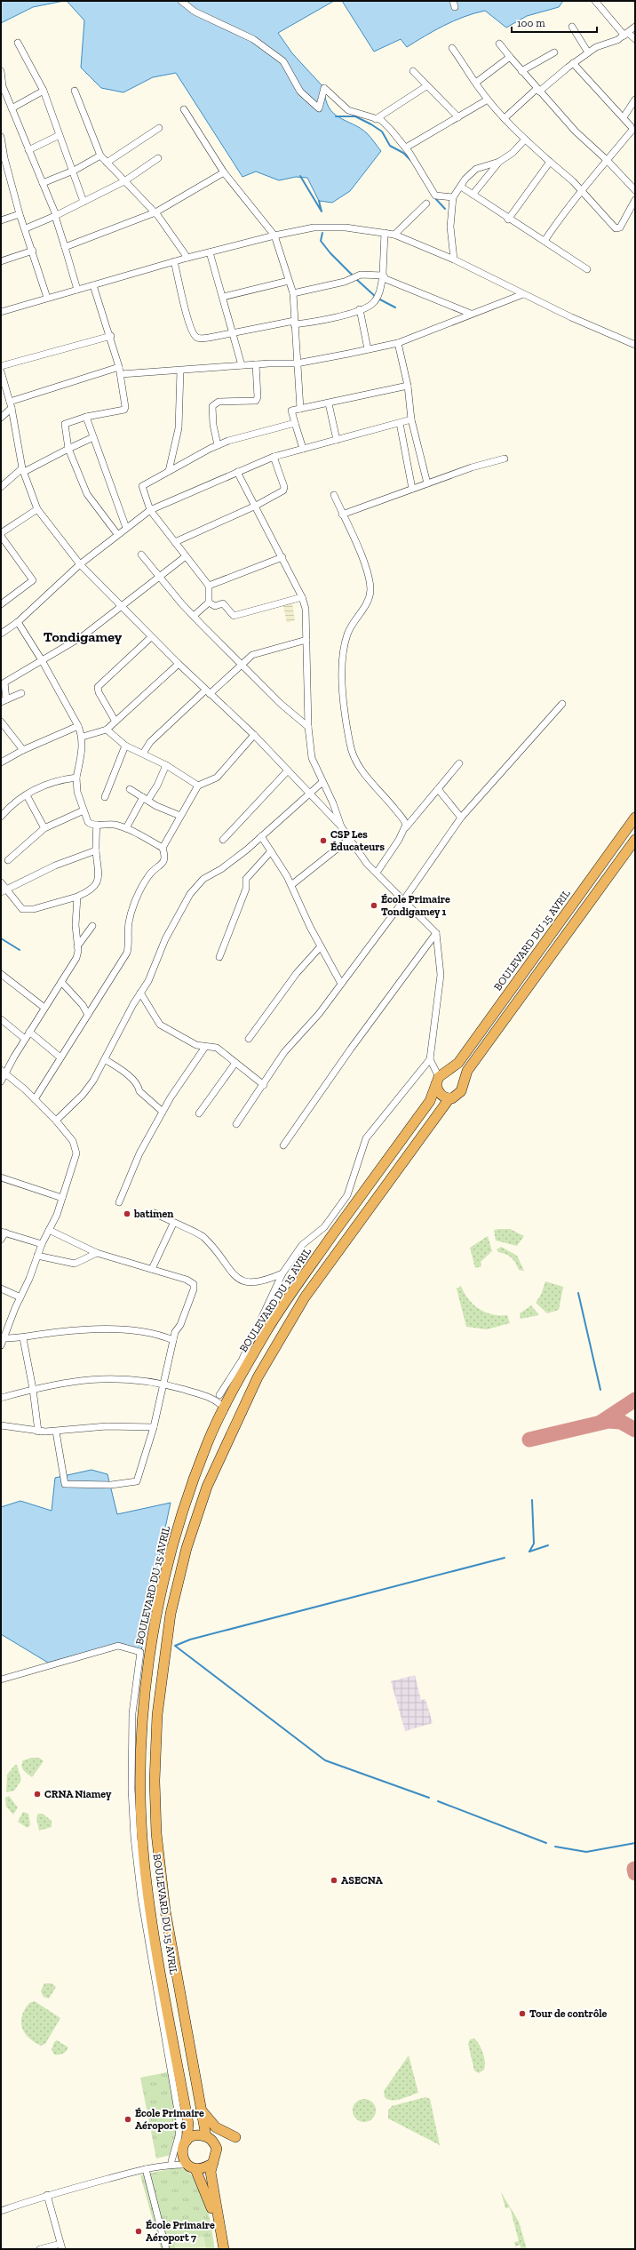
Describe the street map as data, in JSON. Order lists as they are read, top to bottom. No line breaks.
{"streets":{"highway":["BOULEVARD DU 15 AVRIL"]},"districts":["Tondigamey"],"places":["CSP Les Éducateurs","École Primaire Tondigamey 1","batimen","CRNA Niamey","ASECNA","Tour de contrôle","École Primaire Aéroport 6","École Primaire Aéroport 7"],"scale_bar":"100 m"}
